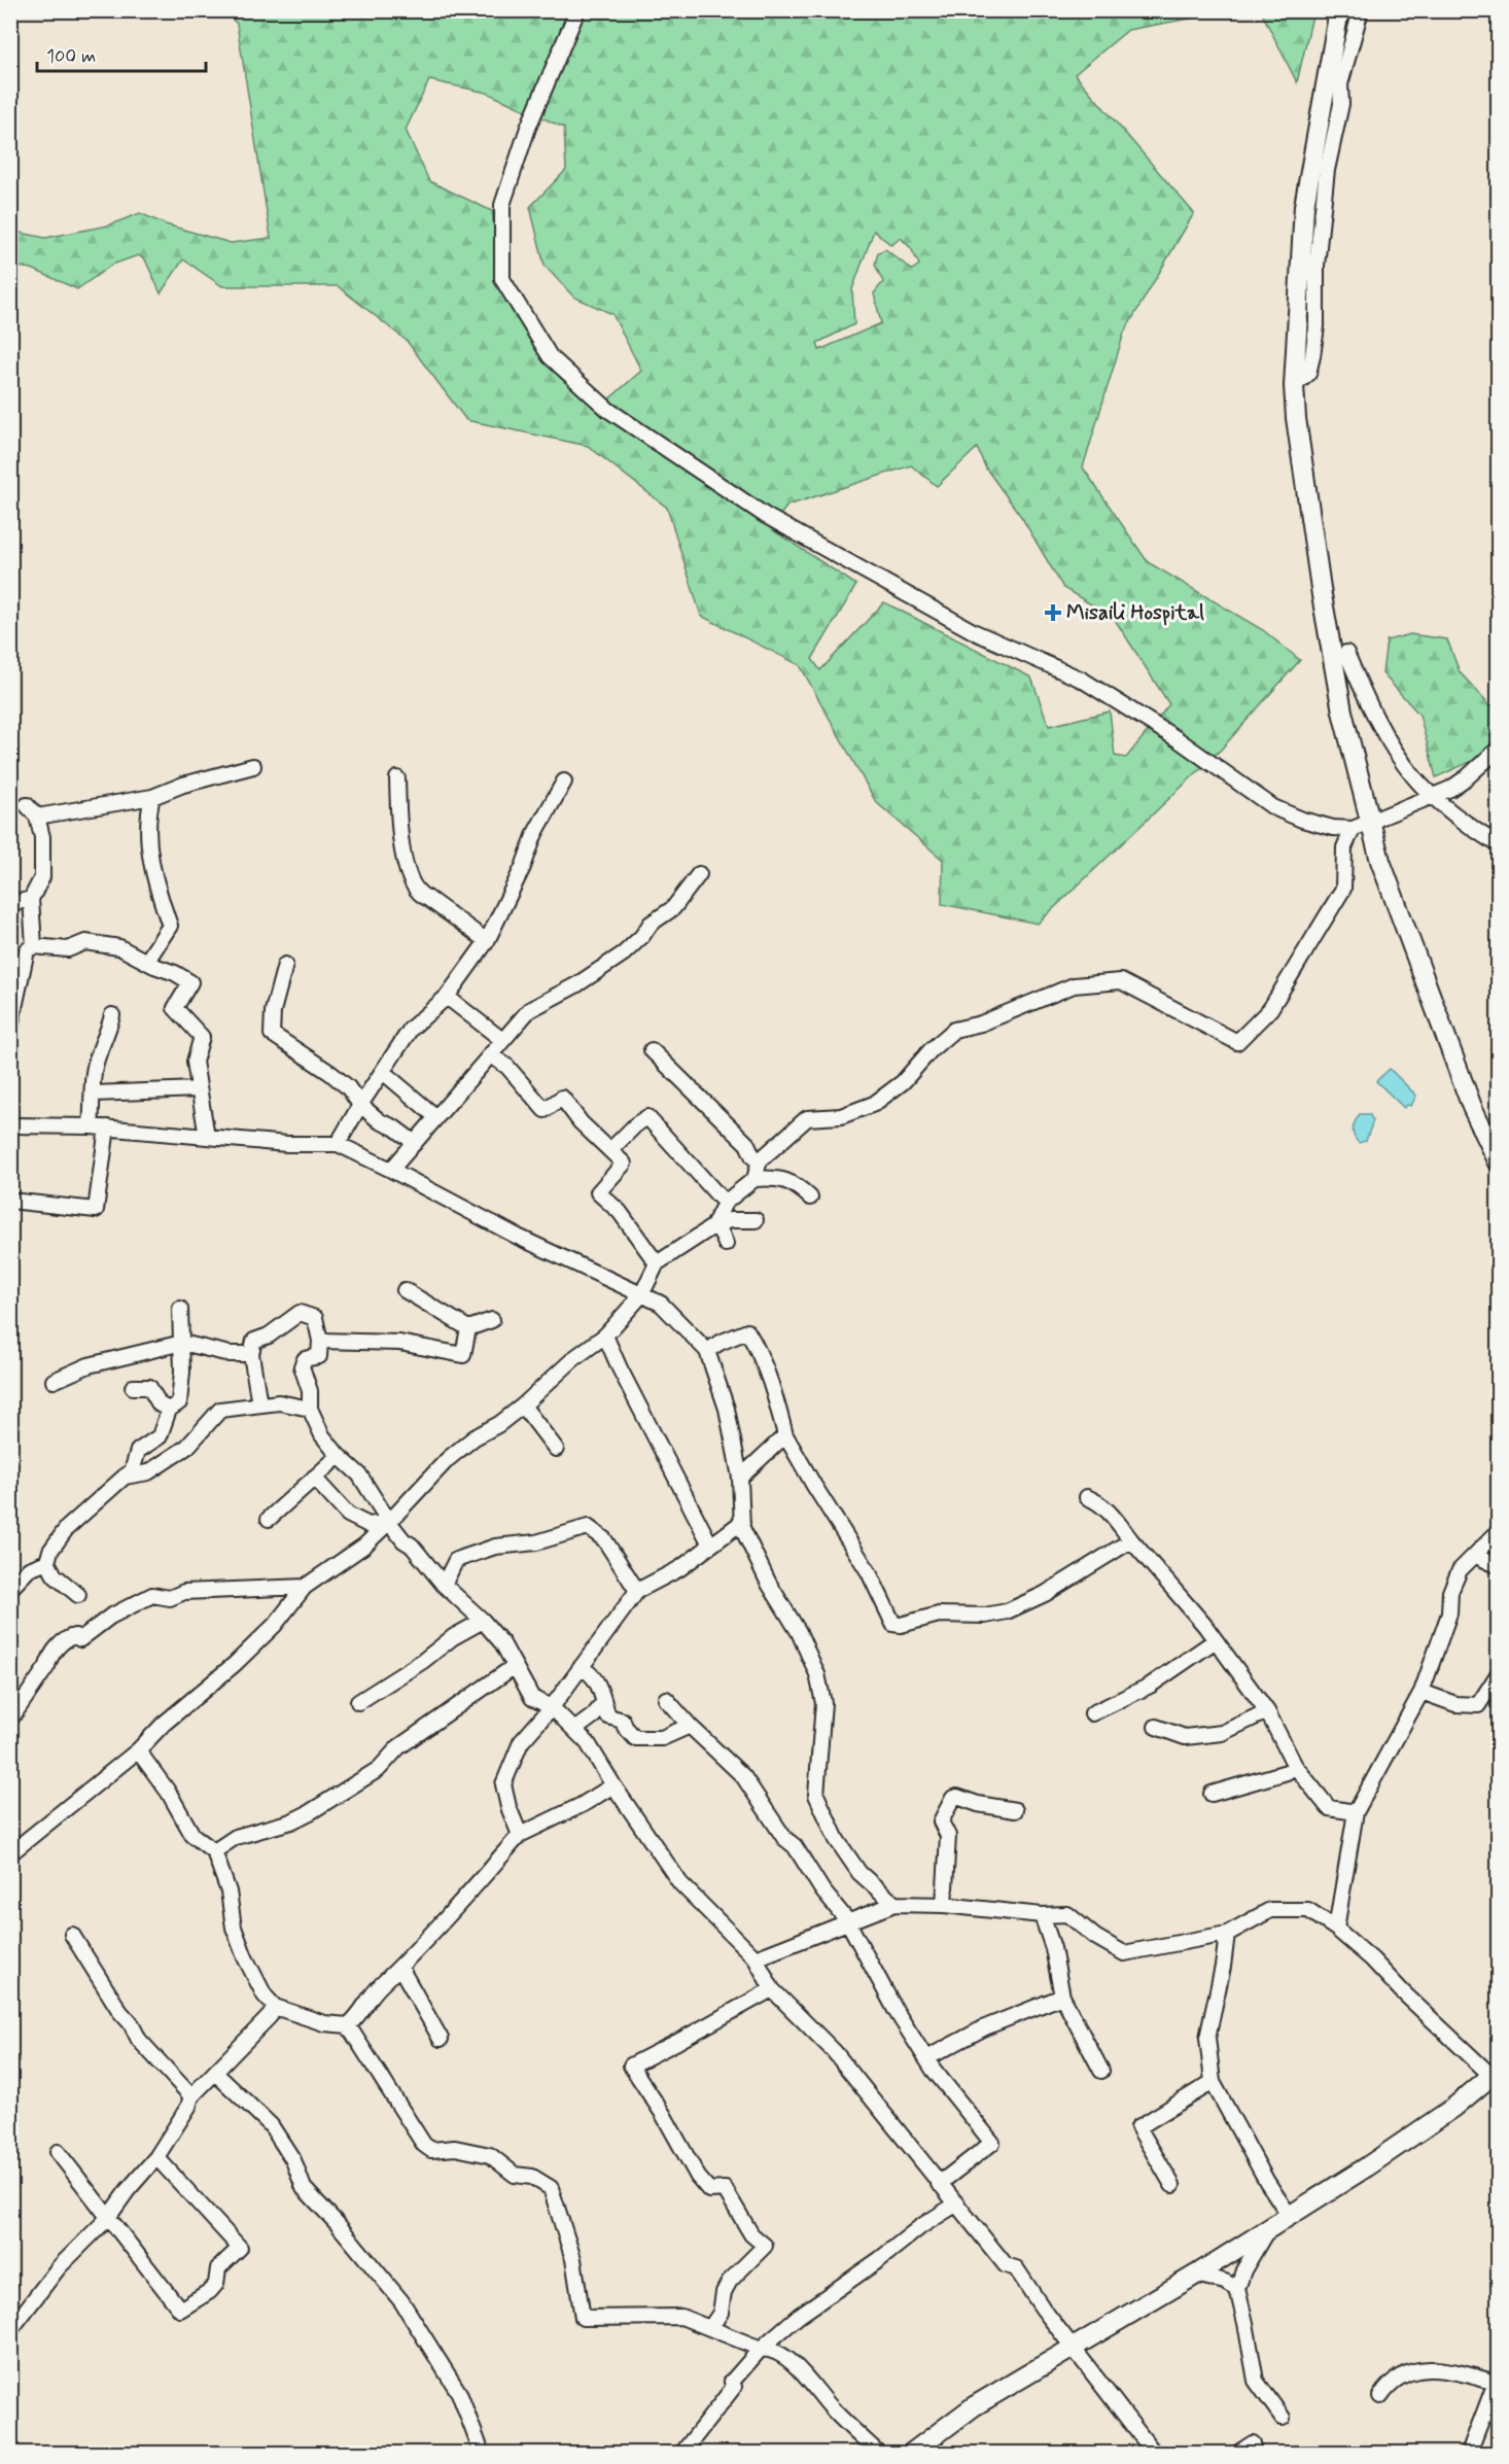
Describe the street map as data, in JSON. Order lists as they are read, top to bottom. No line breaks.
{"places":{"health":["Misaili Hospital"]},"scale_bar":"100 m"}
